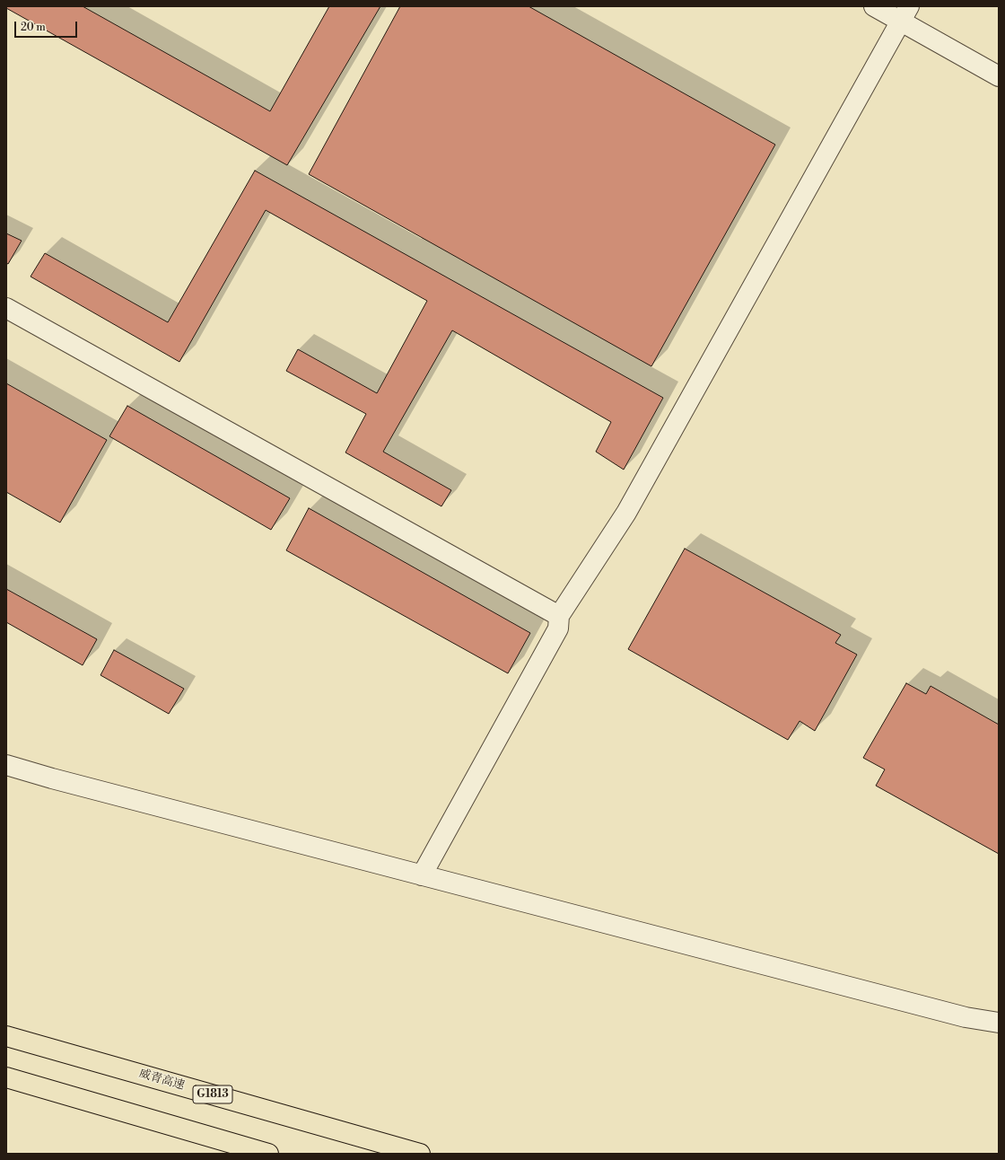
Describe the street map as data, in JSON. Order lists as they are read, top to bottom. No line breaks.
{"streets":{"highway":["威青高速","G1813"]},"scale_bar":"20 m"}
